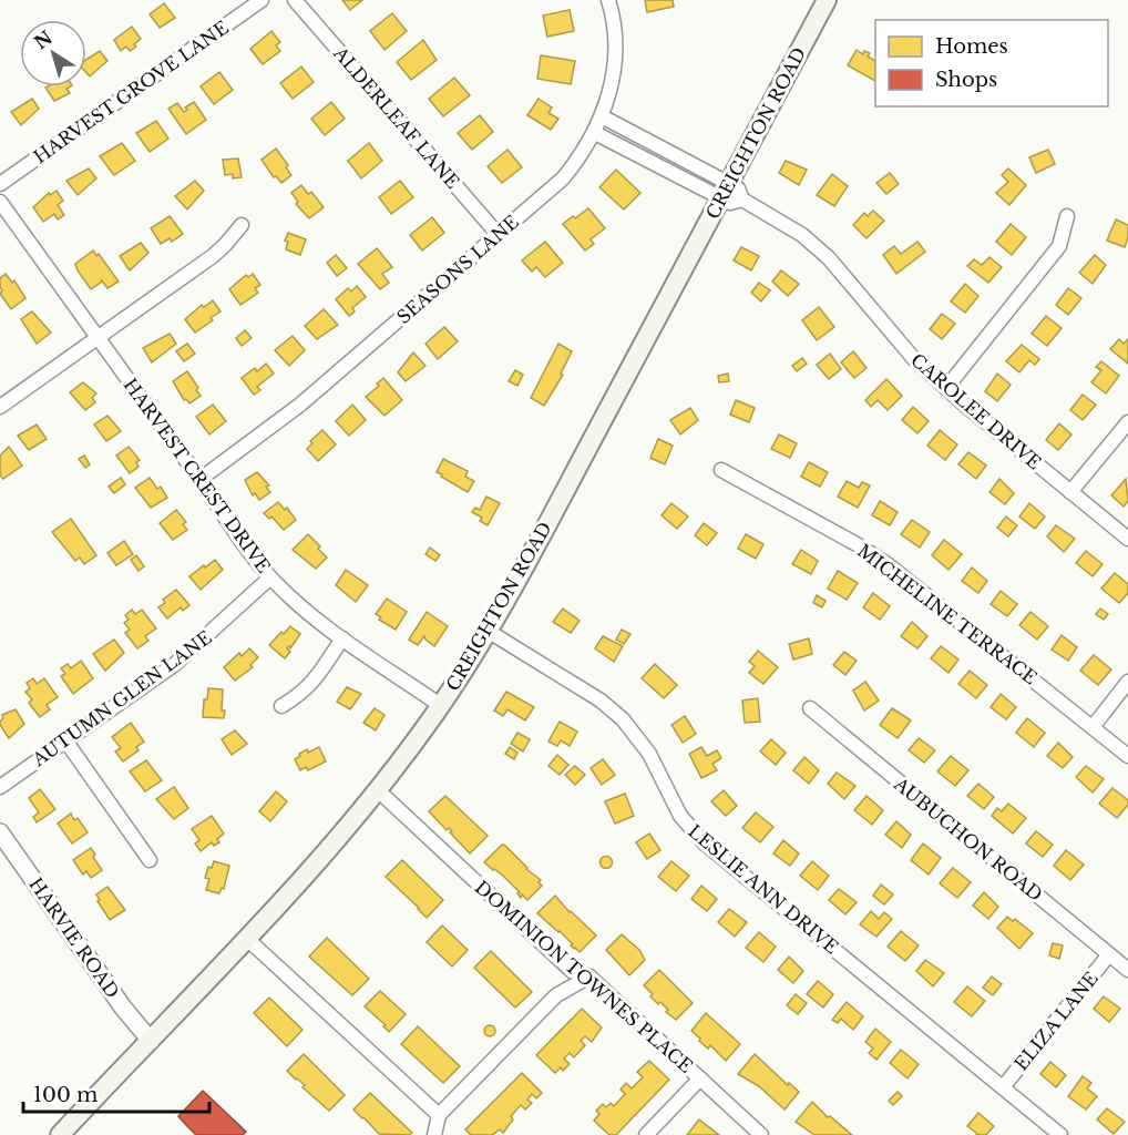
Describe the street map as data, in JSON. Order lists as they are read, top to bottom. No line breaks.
{"streets":{"main road":["CREIGHTON ROAD"],"street":["HARVEST GROVE LANE","ALDERLEAF LANE","SEASONS LANE","CAROLEE DRIVE","HARVEST CREST DRIVE","MICHELINE TERRACE","AUTUMN GLEN LANE","AUBUCHON ROAD","LESLIE ANN DRIVE","HARVIE ROAD","DOMINION TOWNES PLACE","ELIZA LANE"]},"crossings":[["ALDERLEAF LANE","SEASONS LANE"],["CREIGHTON ROAD","CAROLEE DRIVE"],["CREIGHTON ROAD","HARVEST CREST DRIVE"],["CREIGHTON ROAD","LESLIE ANN DRIVE"],["CREIGHTON ROAD","HARVIE ROAD"],["CREIGHTON ROAD","DOMINION TOWNES PLACE"],["SEASONS LANE","HARVEST CREST DRIVE"],["HARVEST CREST DRIVE","AUTUMN GLEN LANE"],["AUBUCHON ROAD","ELIZA LANE"],["LESLIE ANN DRIVE","ELIZA LANE"]],"legend":["Homes","Shops"],"scale_bar":"100 m","north":"top left"}
